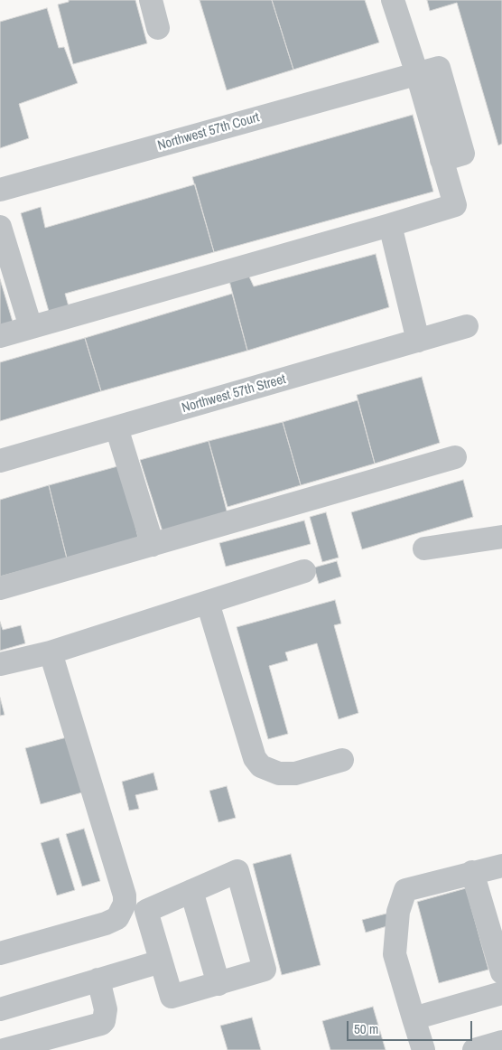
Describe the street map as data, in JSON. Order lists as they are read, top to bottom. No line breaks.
{"streets":{"street":["Northwest 57th Court","Northwest 57th Street"]},"scale_bar":"50 m"}
